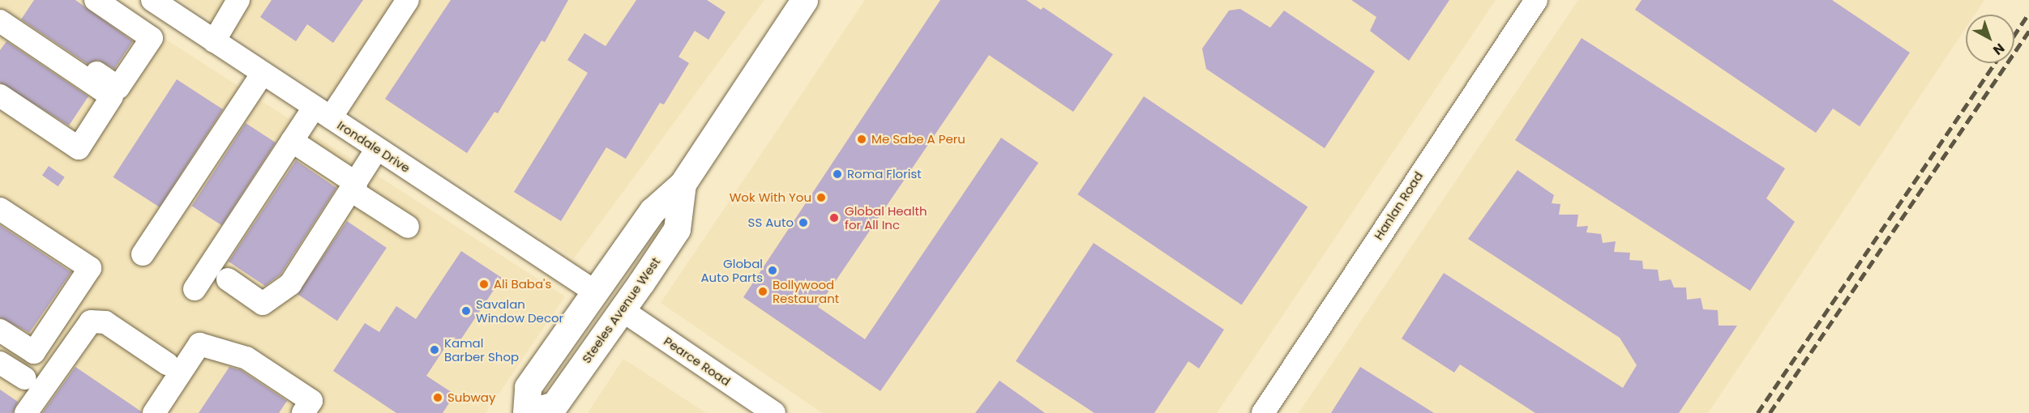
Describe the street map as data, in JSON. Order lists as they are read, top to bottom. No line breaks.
{"streets":{"main road":["Steeles Avenue West"],"street":["Irondale Drive","Hanlan Road","Pearce Road"]},"crossings":[["Irondale Drive","Steeles Avenue West"],["Steeles Avenue West","Pearce Road"]],"places":["Me Sabe A Peru","Roma Florist","Wok With You","Global Health for All Inc","SS Auto","Global Auto Parts","Ali Baba's","Bollywood Restaurant","Savalan Window Decor","Kamal Barber Shop","Subway"],"north":"bottom right"}
